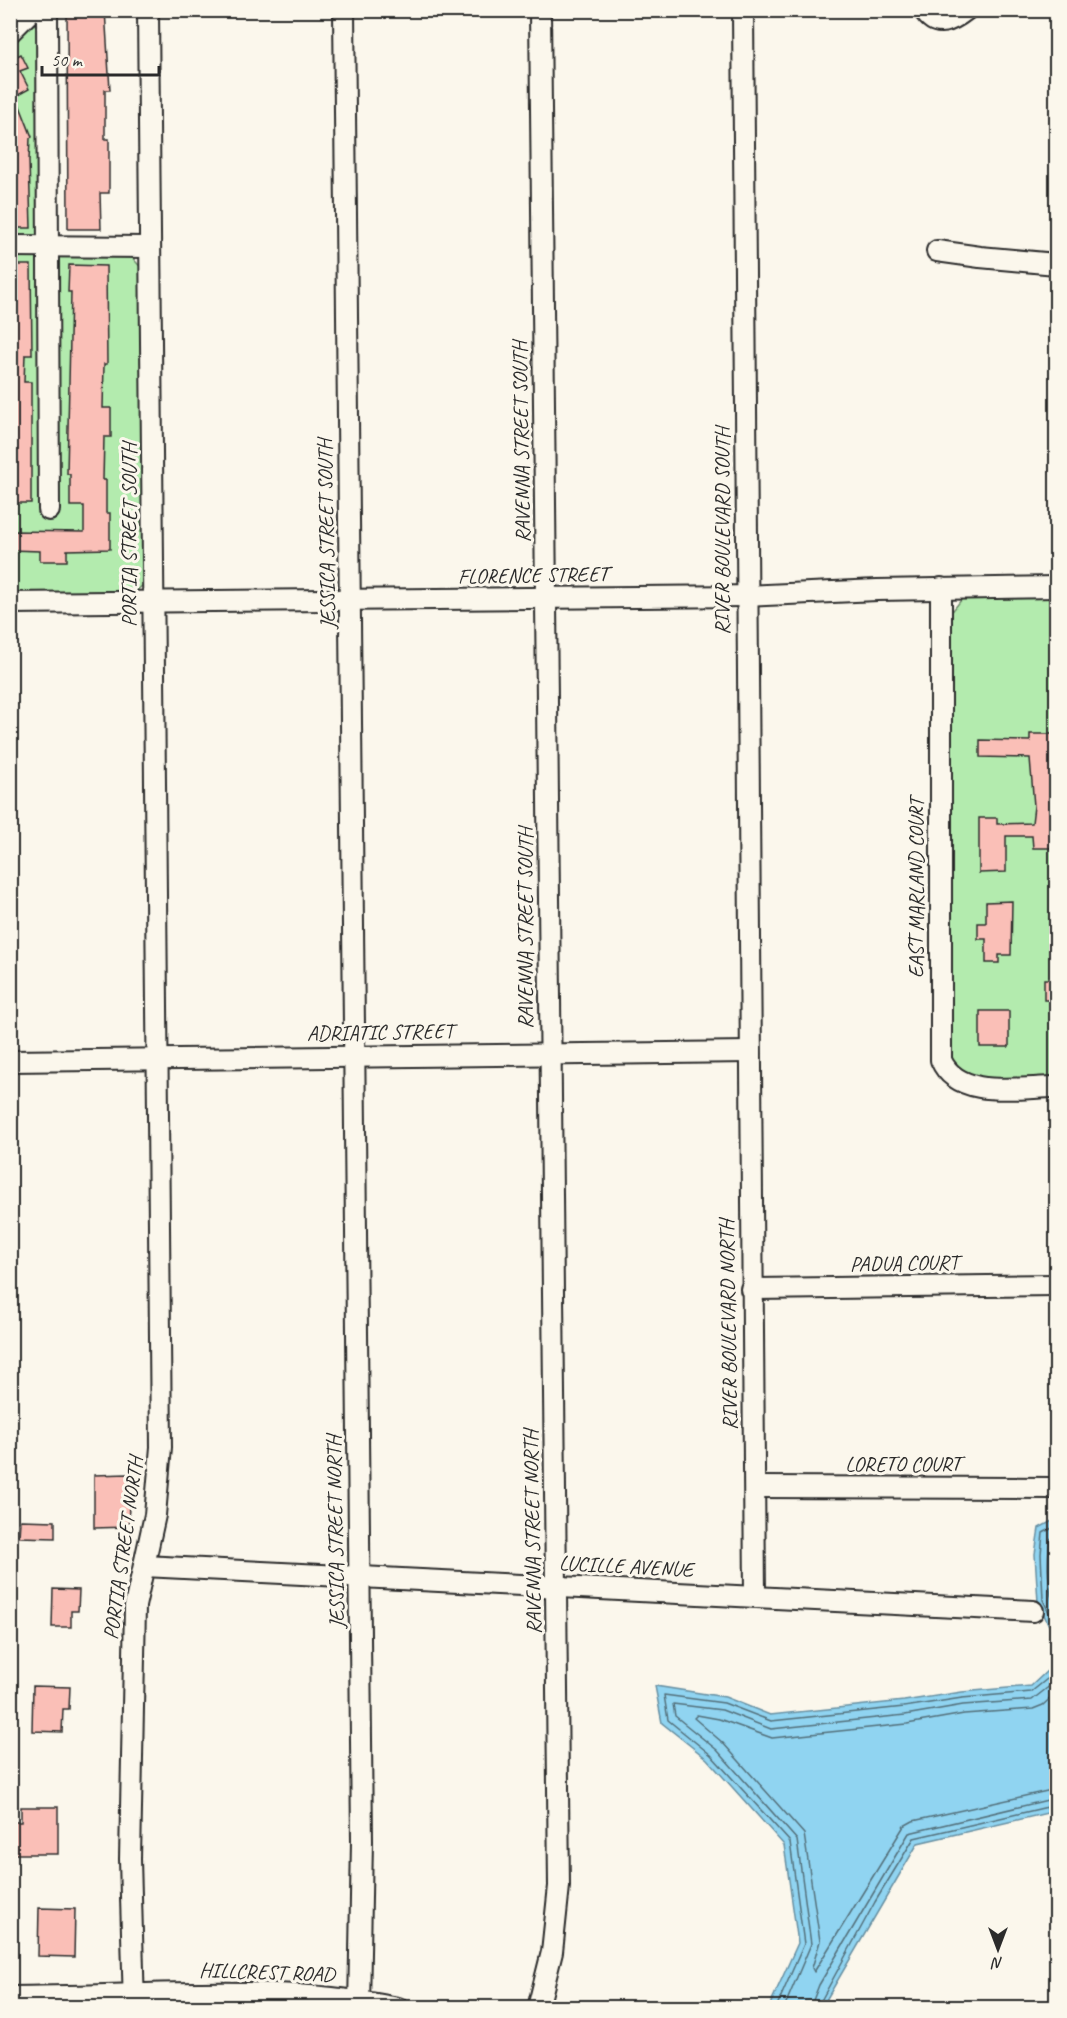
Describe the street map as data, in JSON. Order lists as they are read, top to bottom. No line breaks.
{"streets":{"street":["RAVENNA STREET SOUTH","RIVER BOULEVARD SOUTH","JESSICA STREET SOUTH","PORTIA STREET SOUTH","FLORENCE STREET","EAST MARLAND COURT","ADRIATIC STREET","PADUA COURT","RIVER BOULEVARD NORTH","LORETO COURT","JESSICA STREET NORTH","RAVENNA STREET NORTH","PORTIA STREET NORTH","LUCILLE AVENUE","HILLCREST ROAD"]},"crossings":[["RAVENNA STREET SOUTH","FLORENCE STREET"],["RAVENNA STREET SOUTH","ADRIATIC STREET"],["RAVENNA STREET SOUTH","RAVENNA STREET NORTH"],["RIVER BOULEVARD SOUTH","FLORENCE STREET"],["RIVER BOULEVARD SOUTH","ADRIATIC STREET"],["RIVER BOULEVARD SOUTH","RIVER BOULEVARD NORTH"],["JESSICA STREET SOUTH","FLORENCE STREET"],["JESSICA STREET SOUTH","ADRIATIC STREET"],["JESSICA STREET SOUTH","JESSICA STREET NORTH"],["PORTIA STREET SOUTH","FLORENCE STREET"],["PORTIA STREET SOUTH","ADRIATIC STREET"],["PORTIA STREET SOUTH","PORTIA STREET NORTH"],["FLORENCE STREET","EAST MARLAND COURT"],["ADRIATIC STREET","RIVER BOULEVARD NORTH"],["ADRIATIC STREET","JESSICA STREET NORTH"],["ADRIATIC STREET","RAVENNA STREET NORTH"],["ADRIATIC STREET","PORTIA STREET NORTH"],["PADUA COURT","RIVER BOULEVARD NORTH"],["RIVER BOULEVARD NORTH","LORETO COURT"],["RIVER BOULEVARD NORTH","LUCILLE AVENUE"],["JESSICA STREET NORTH","LUCILLE AVENUE"],["JESSICA STREET NORTH","HILLCREST ROAD"],["RAVENNA STREET NORTH","LUCILLE AVENUE"],["PORTIA STREET NORTH","LUCILLE AVENUE"],["PORTIA STREET NORTH","HILLCREST ROAD"]],"scale_bar":"50 m","north":"bottom"}
